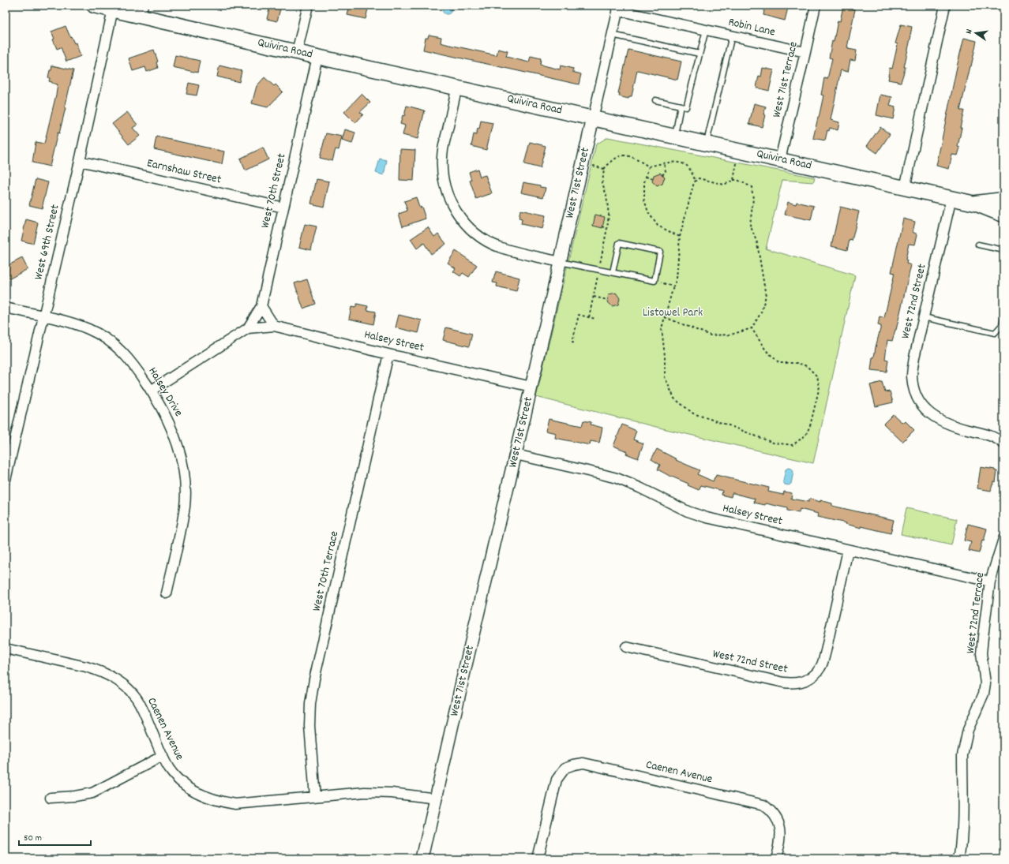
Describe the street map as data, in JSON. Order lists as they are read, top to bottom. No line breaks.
{"streets":{"main road":["Quivira Road"],"street":["Robin Lane","West 71st Terrace","Earnshaw Street","West 71st Street","West 70th Street","West 69th Street","West 72nd Street","Halsey Street","Halsey Drive","West 70th Terrace","West 72nd Terrace","Caenen Avenue"]},"crossings":[["Robin Lane","West 71st Terrace"],["Robin Lane","West 71st Street"],["Quivira Road","West 71st Terrace"],["Quivira Road","West 71st Street"],["Quivira Road","West 70th Street"],["Quivira Road","West 69th Street"],["Quivira Road","West 72nd Street"],["Earnshaw Street","West 70th Street"],["Earnshaw Street","West 69th Street"],["West 71st Street","Halsey Street"],["West 71st Street","Caenen Avenue"],["West 70th Street","Halsey Street"],["West 70th Street","Halsey Drive"],["West 69th Street","Halsey Drive"],["West 72nd Street","Halsey Street"],["Halsey Street","West 70th Terrace"],["Halsey Street","West 72nd Terrace"],["West 70th Terrace","Caenen Avenue"]],"parks":["Listowel Park"],"scale_bar":"50 m","north":"left"}
